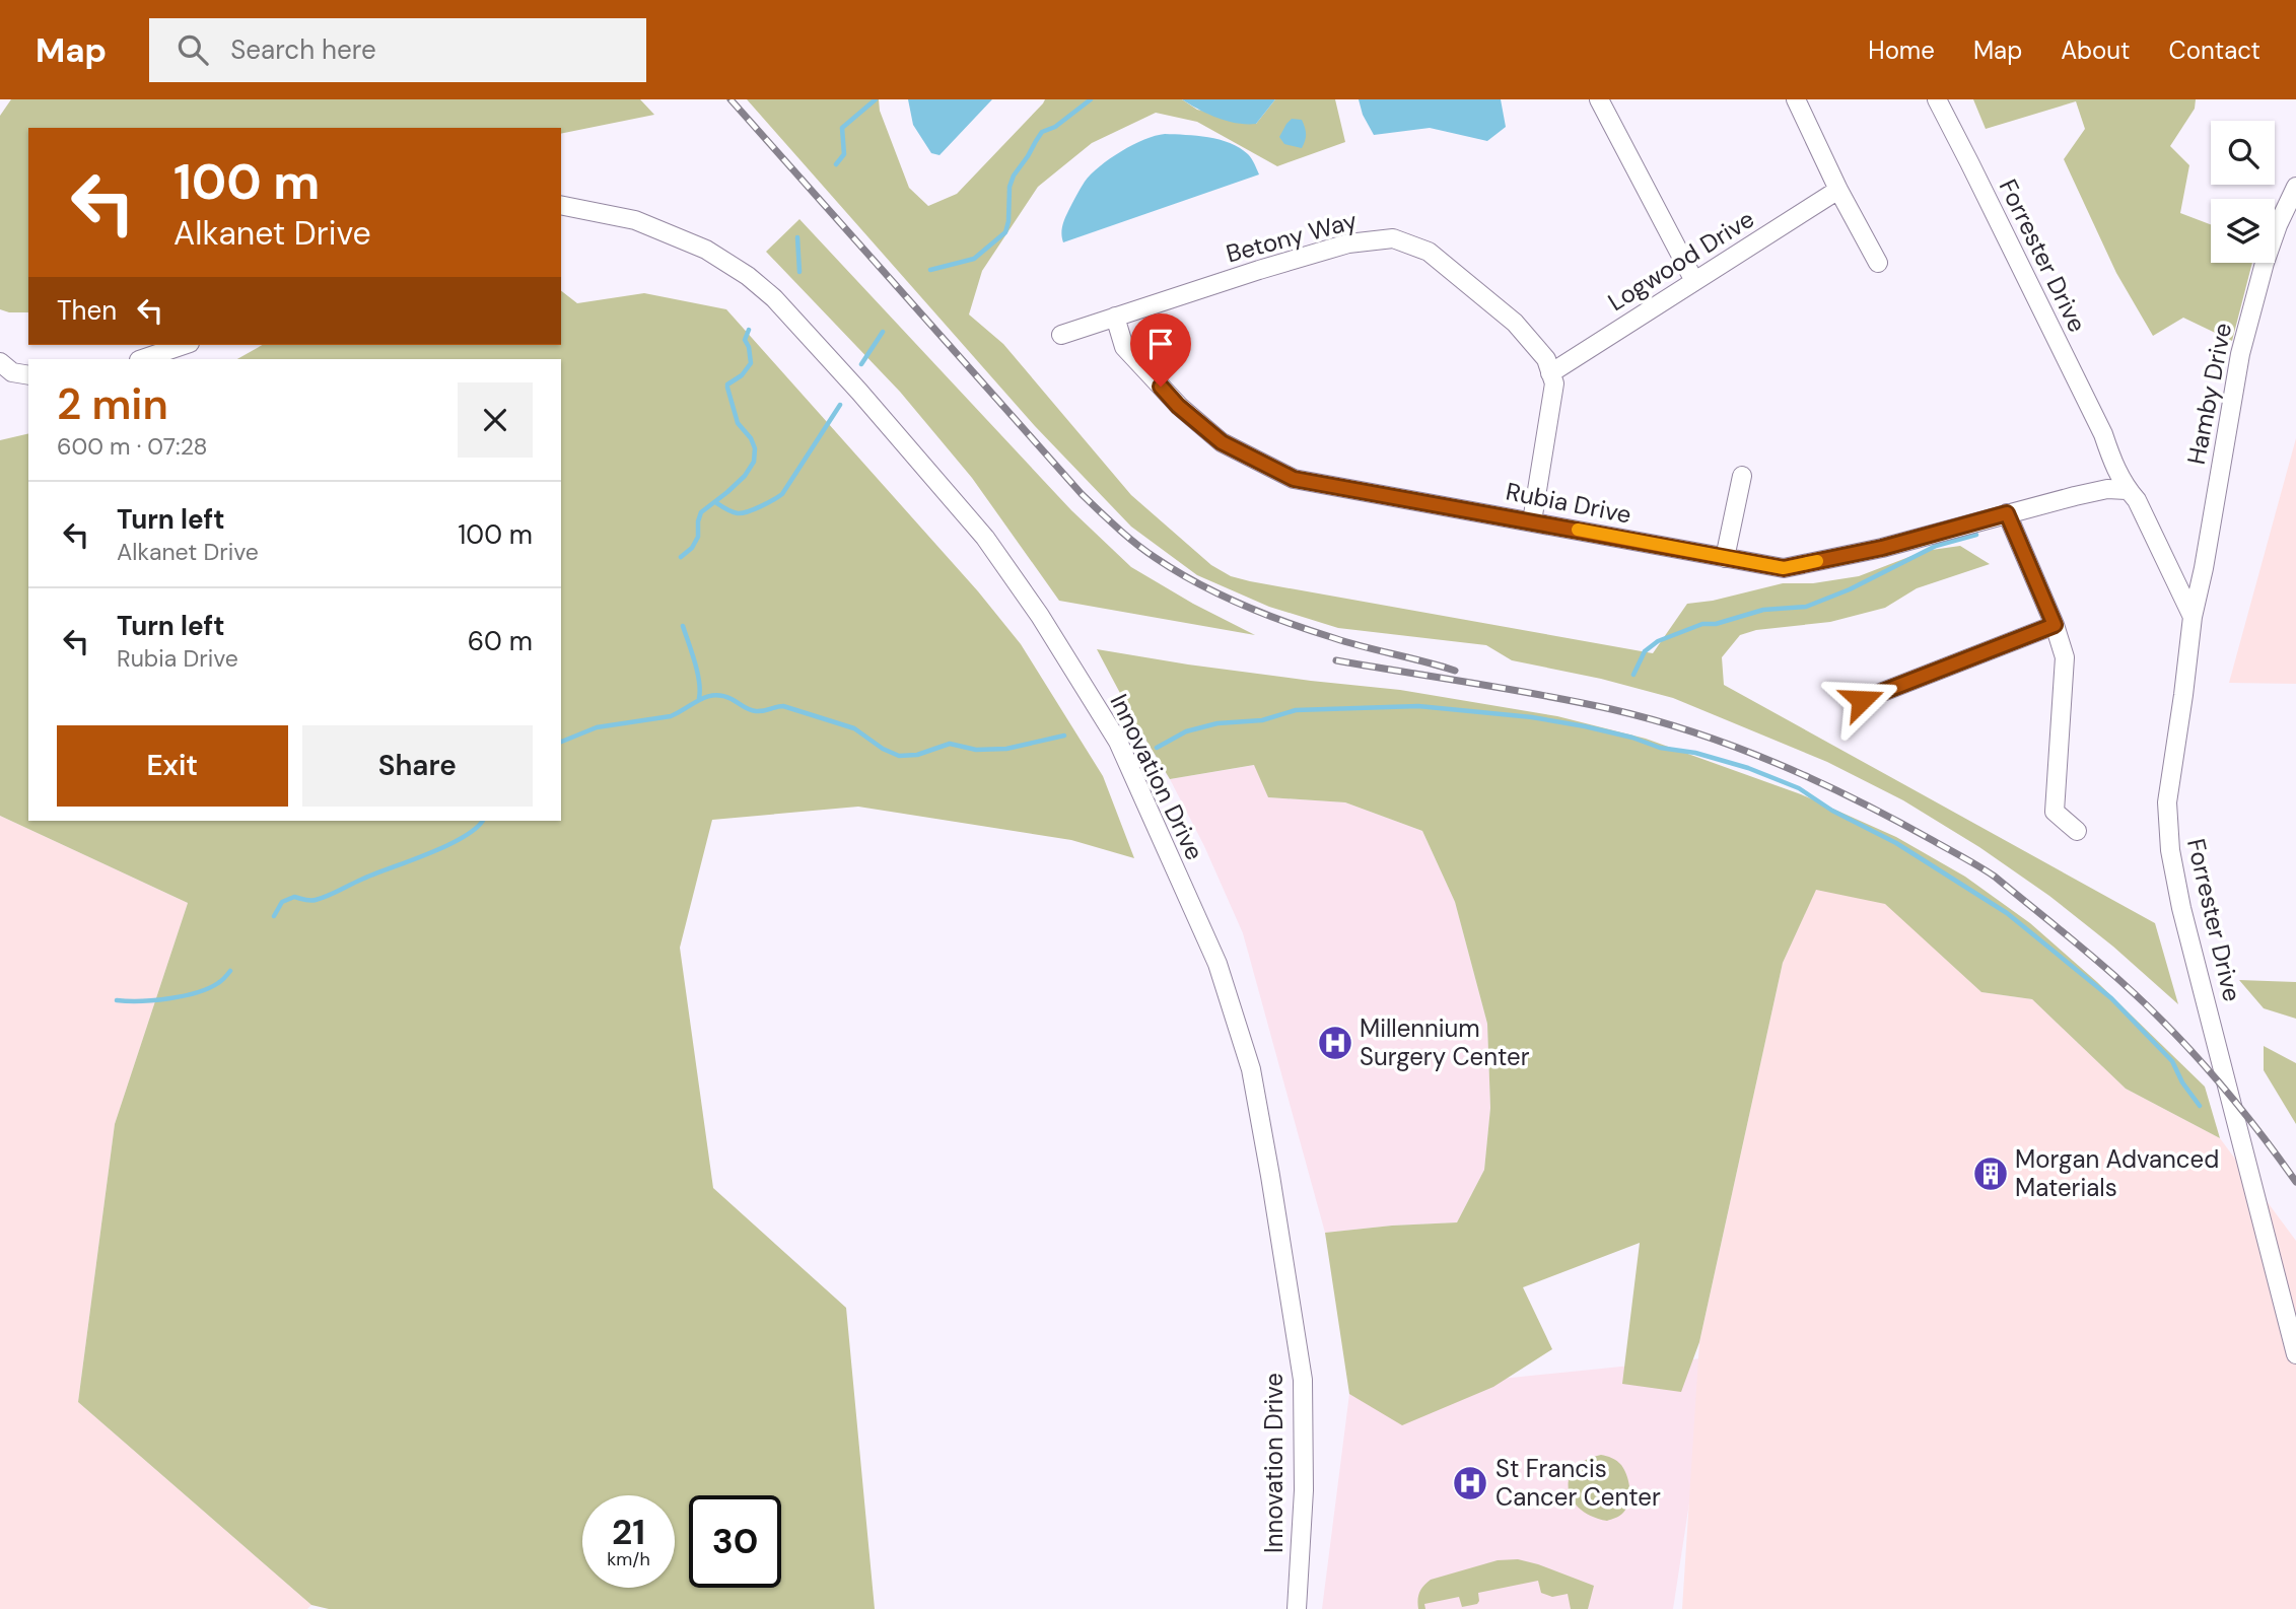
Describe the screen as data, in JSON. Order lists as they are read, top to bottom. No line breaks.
{"streets":{"street":["Betony Way","Forrester Drive","Logwood Drive","Hamby Drive","Rubia Drive","Innovation Drive"]},"crossings":[["Betony Way","Logwood Drive"],["Betony Way","Rubia Drive"],["Forrester Drive","Hamby Drive"],["Forrester Drive","Rubia Drive"]],"places":{"hospital":["Millennium Surgery Center","St Francis Cancer Center"],"building":["Morgan Advanced Materials"]},"page":{"header":"Map","search":"Search here","nav":["Home","Map","About","Contact"],"turn":["100 m","Alkanet Drive"],"then":"Then","heading":["2 min","600 m · 07:28"],"list":[{"name":"Turn left","note":"Alkanet Drive","value":"100 m"},{"name":"Turn left","note":"Rubia Drive","value":"60 m"}],"buttons":["Exit","Share"],"speed":"21 km/h","limit":"30"}}
